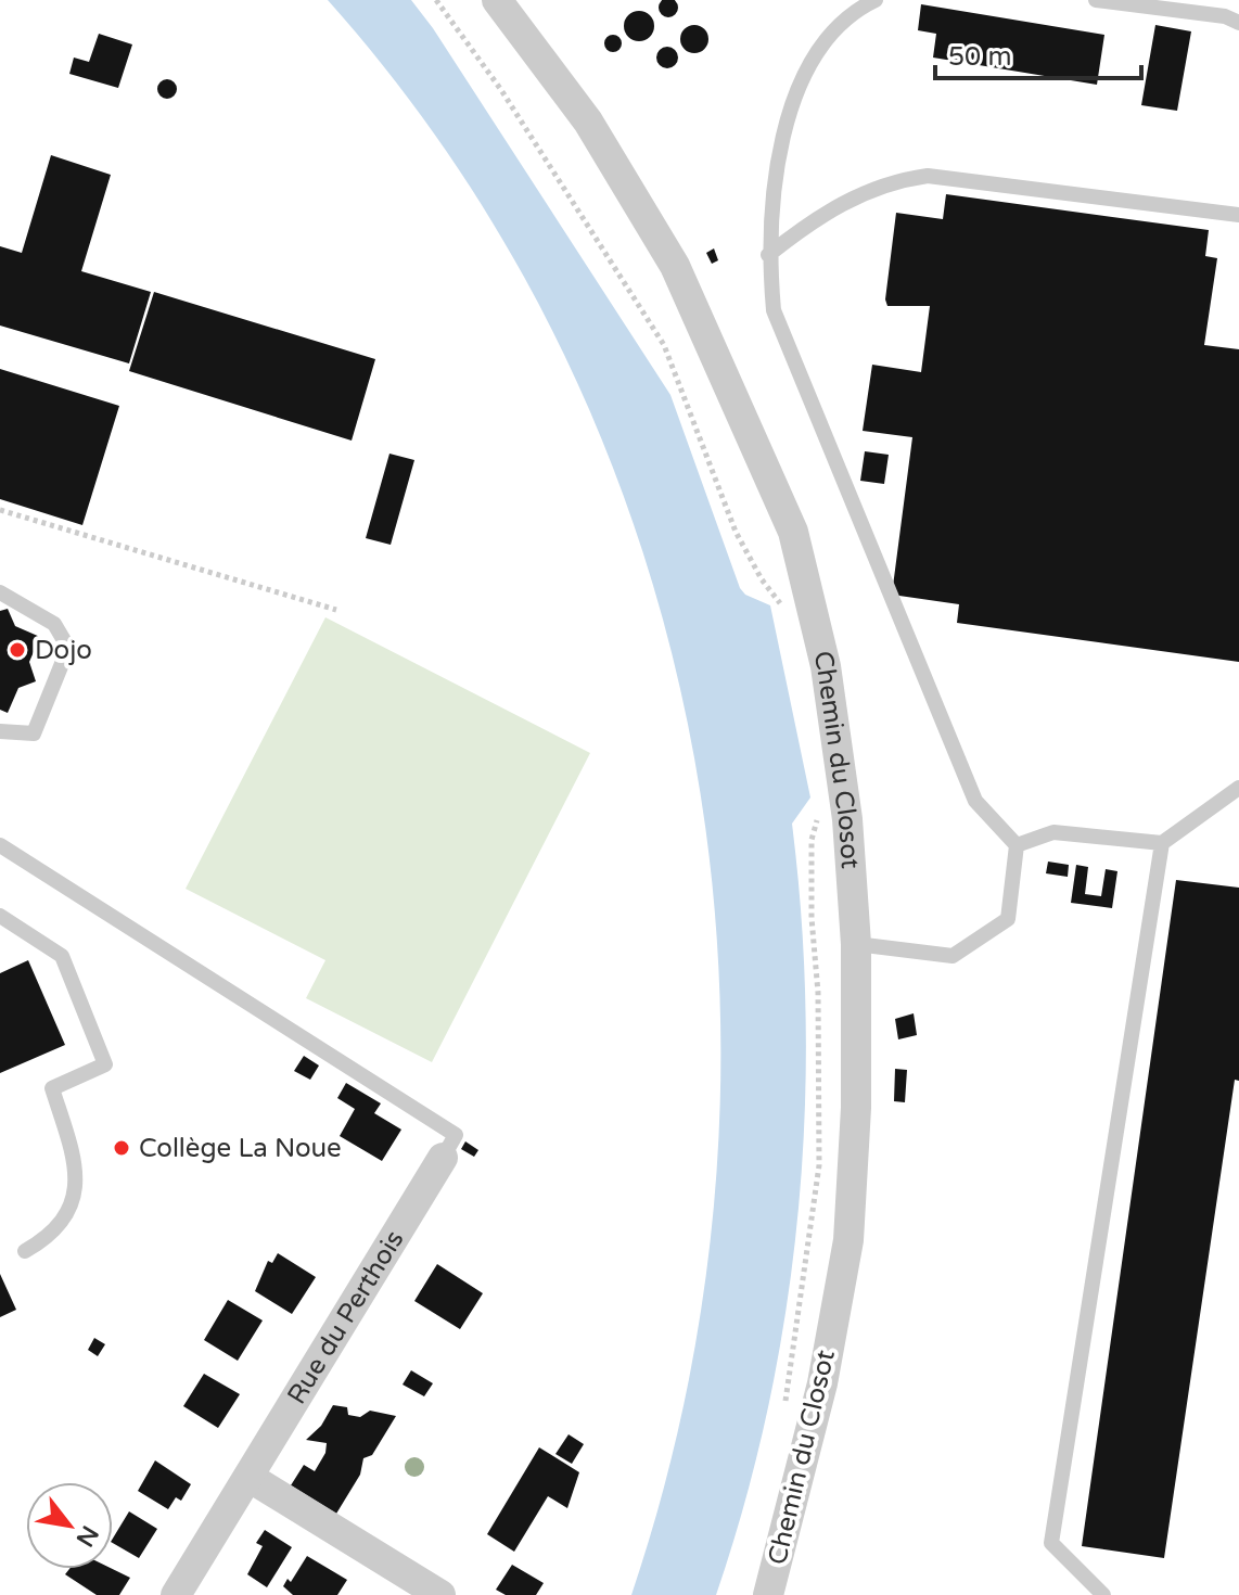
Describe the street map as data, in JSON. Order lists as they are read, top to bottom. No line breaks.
{"streets":{"street":["Chemin du Closot","Rue du Perthois"]},"places":["Dojo","Collège La Noue"],"scale_bar":"50 m","north":"bottom right"}
